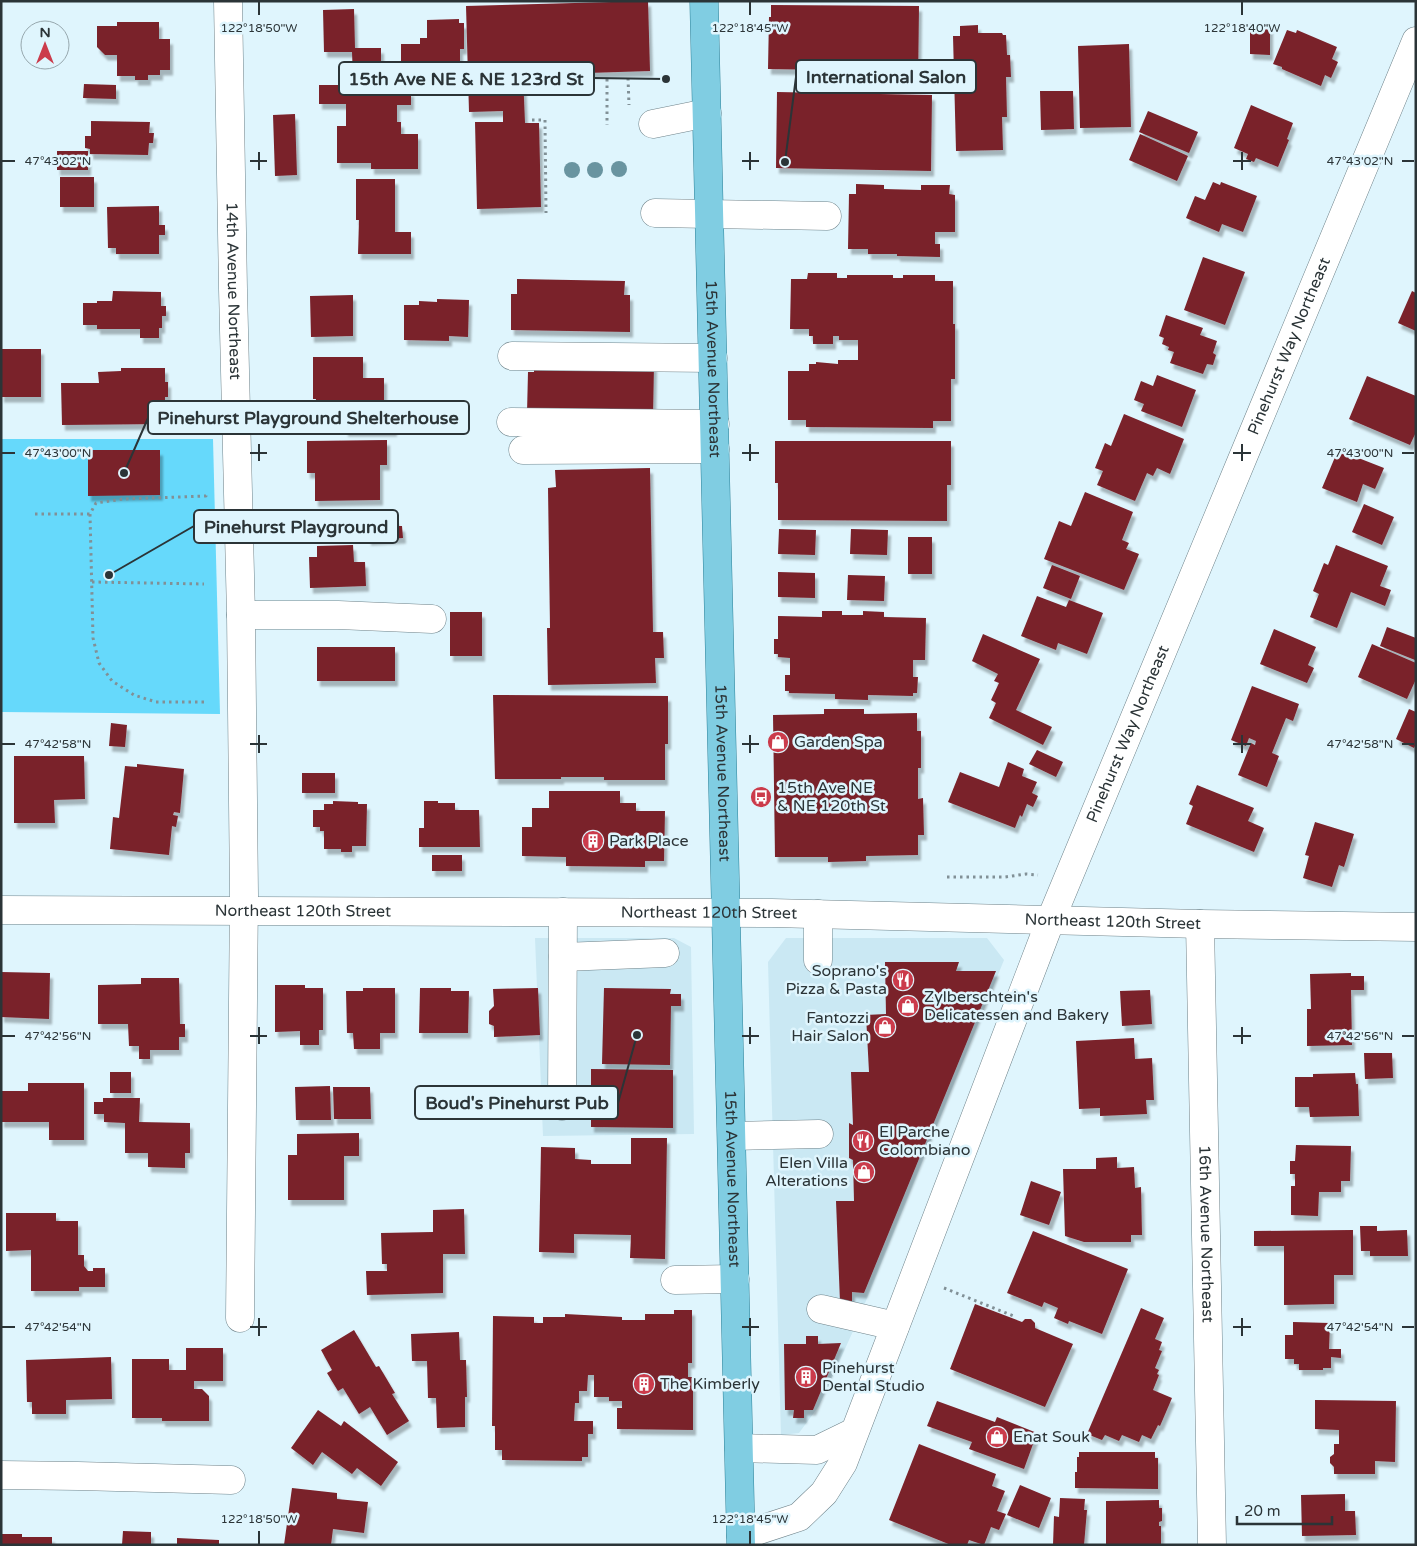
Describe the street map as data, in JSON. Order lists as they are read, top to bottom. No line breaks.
{"streets":{"main road":["15th Avenue Northeast"],"street":["14th Avenue Northeast","Pinehurst Way Northeast","Northeast 120th Street","16th Avenue Northeast"]},"crossings":[["14th Avenue Northeast","Northeast 120th Street"],["Pinehurst Way Northeast","15th Avenue Northeast"],["Pinehurst Way Northeast","Northeast 120th Street"],["15th Avenue Northeast","Northeast 120th Street"],["Northeast 120th Street","16th Avenue Northeast"]],"places":{"other":["15th Ave NE & NE 123rd St","International Salon","Pinehurst Playground Shelterhouse","Pinehurst Playground","Boud's Pinehurst Pub"],"shop":["Garden Spa","Zylberschtein's Delicatessen and Bakery","Fantozzi Hair Salon","Elen Villa Alterations","Enat Souk"],"bus stop":["15th Ave NE & NE 120th St"],"building":["Park Place","Pinehurst Dental Studio","The Kimberly"],"restaurant":["Soprano's Pizza & Pasta","El Parche Colombiano"]},"scale_bar":"20 m","north":"top","coordinates":["122°18'50\"W","122°18'45\"W","122°18'40\"W","47°43'02\"N","47°43'00\"N","47°42'58\"N","47°42'56\"N","47°42'54\"N"]}
